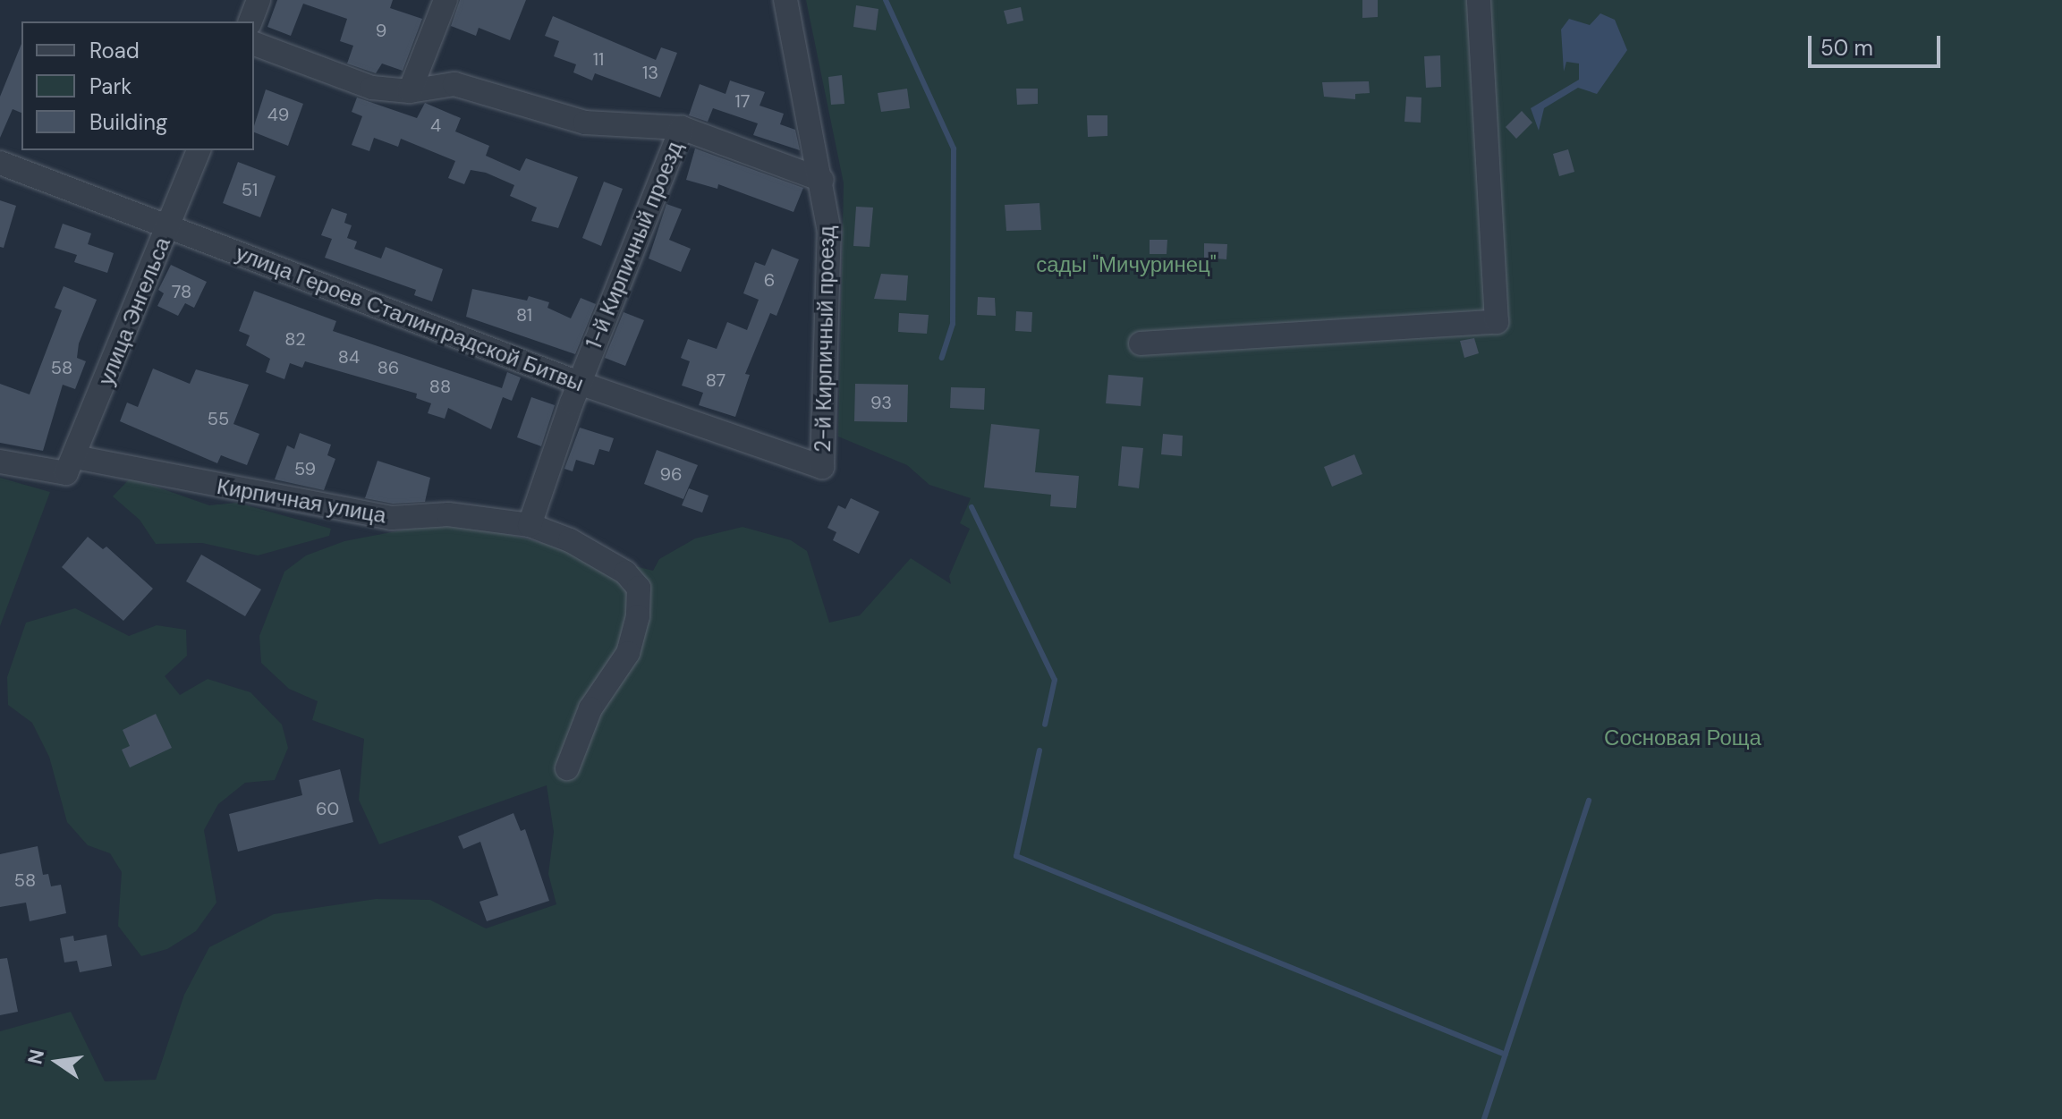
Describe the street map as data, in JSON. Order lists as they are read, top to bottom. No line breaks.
{"streets":{"street":["1-й Кирпичный проезд","улица Энгельса","улица Героев Сталинградской Битвы","2-й Кирпичный проезд","Кирпичная улица"]},"crossings":[["1-й Кирпичный проезд","улица Героев Сталинградской Битвы"],["1-й Кирпичный проезд","Кирпичная улица"],["улица Энгельса","улица Героев Сталинградской Битвы"],["улица Энгельса","Кирпичная улица"],["улица Героев Сталинградской Битвы","2-й Кирпичный проезд"]],"parks":["сады \"Мичуринец\"","Сосновая Роща"],"house_numbers":["9","11","13","17","49","4","51","6","78","81","82","84","58","86","87","88","93","55","59","96","60","58"],"legend":["Road","Park","Building"],"scale_bar":"50 m","north":"left"}
